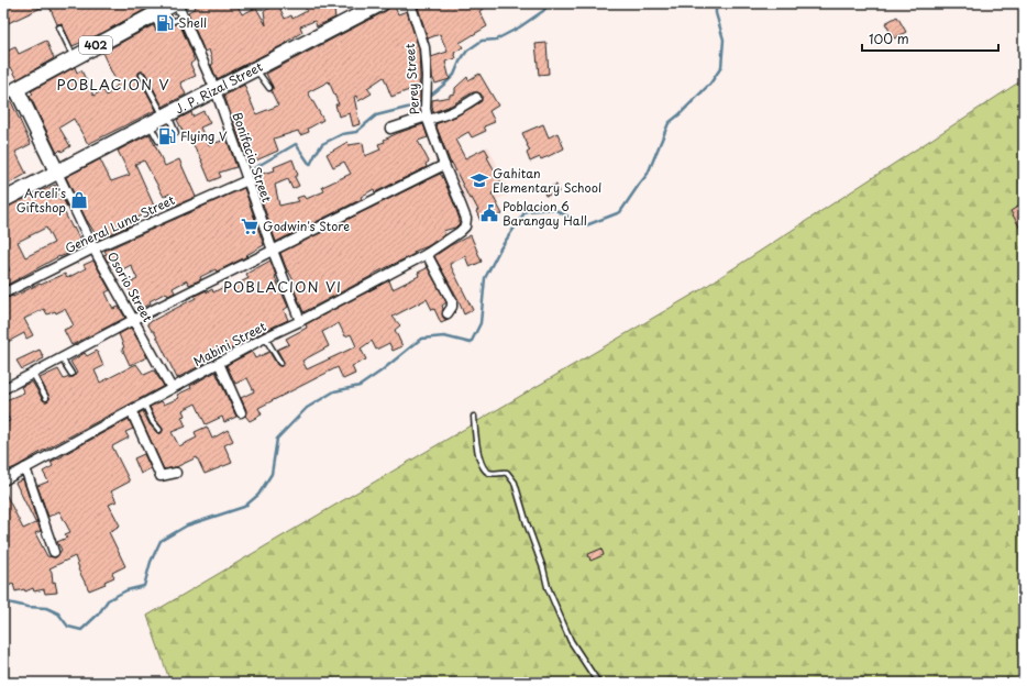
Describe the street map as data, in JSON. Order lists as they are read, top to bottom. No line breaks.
{"streets":{"main road":["402","J. P. Rizal Street"],"street":["Perey Street","Bonifacio Street","General Luna Street","Osorio Street","Mabini Street"]},"crossings":[["402","Bonifacio Street"],["Perey Street","Mabini Street"],["J. P. Rizal Street","Bonifacio Street"],["J. P. Rizal Street","Osorio Street"],["Bonifacio Street","General Luna Street"],["Bonifacio Street","Mabini Street"],["General Luna Street","Osorio Street"],["Osorio Street","Mabini Street"]],"districts":["POBLACION V","POBLACION VI"],"places":{"fuel station":["Shell","Flying V"],"school or university":["Gahitan Elementary School"],"shop":["Arceli's Giftshop"],"public building":["Poblacion 6 Barangay Hall"],"supermarket":["Godwin's Store"]},"scale_bar":"100 m"}
